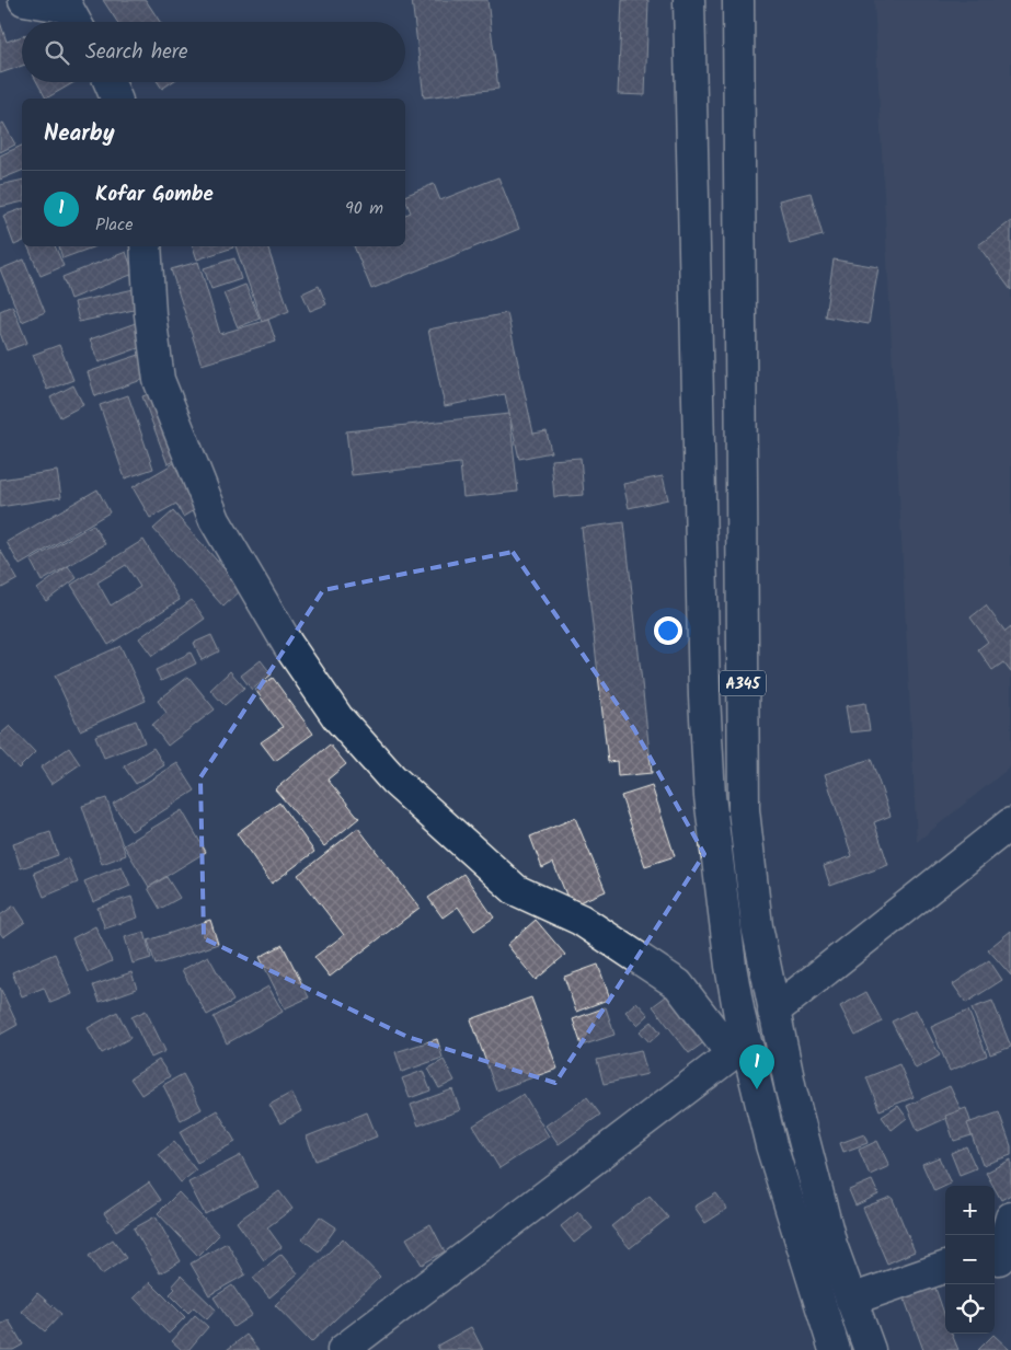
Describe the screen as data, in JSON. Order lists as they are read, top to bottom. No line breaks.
{"streets":{"main road":["A345"]},"page":{"search":"Search here","heading":"Nearby","list":[{"mark":"1","name":"Kofar Gombe","note":"Place","value":"90 m"}],"pins":"1","map_buttons":["+","−"]}}
